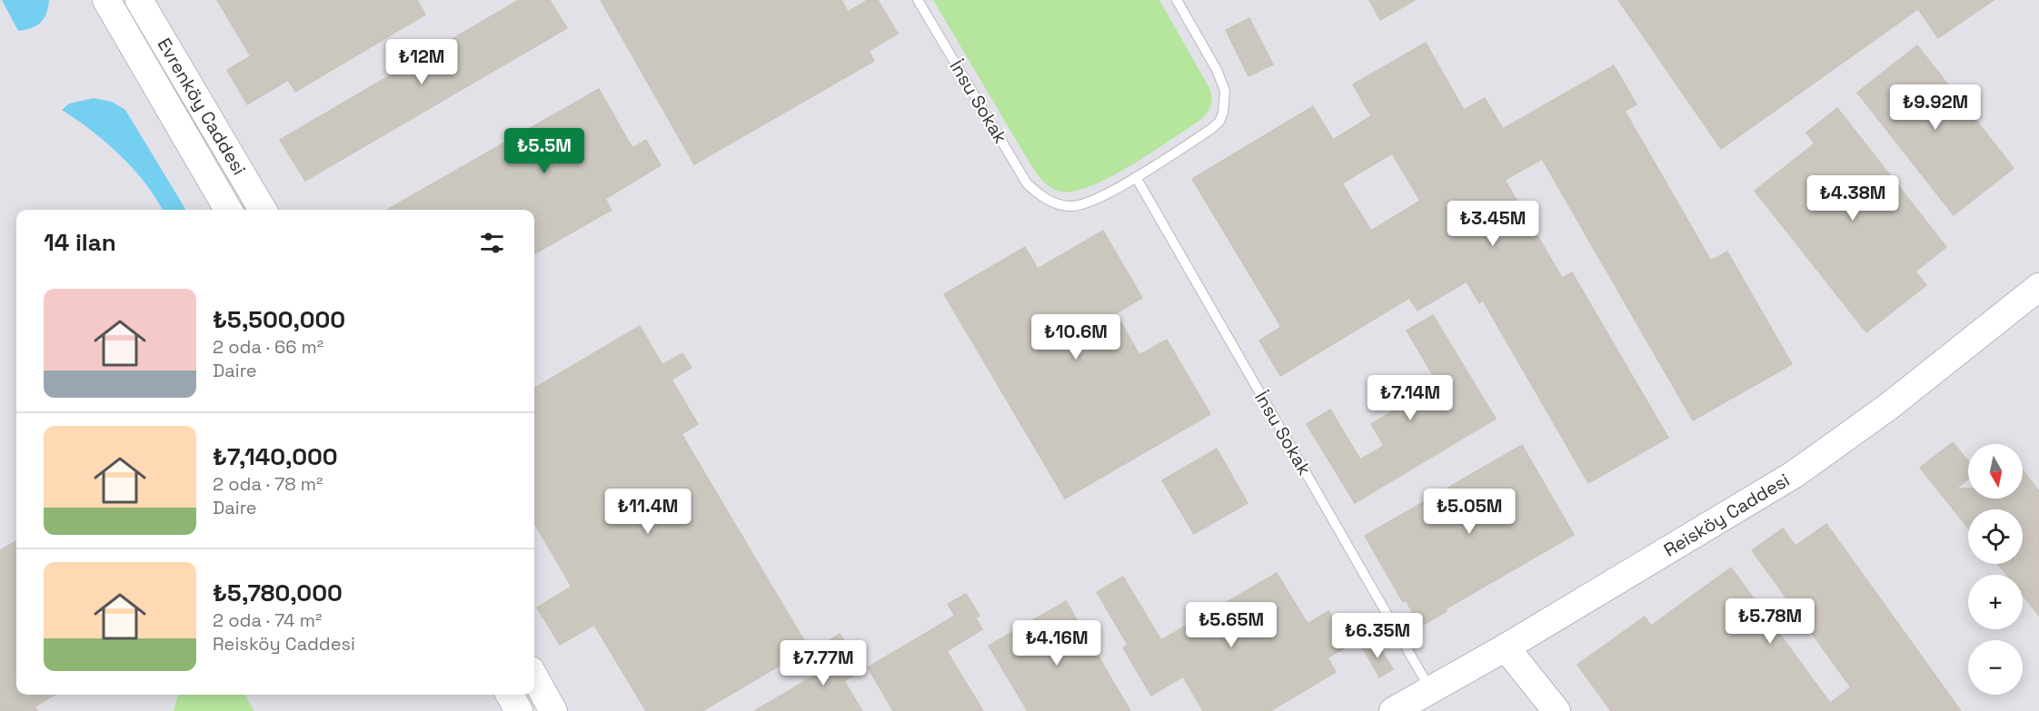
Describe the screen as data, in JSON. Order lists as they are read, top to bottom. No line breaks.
{"streets":{"street":["Evrenköy Caddesi","Reisköy Caddesi"],"lane":["İnsu Sokak"]},"crossings":[["İnsu Sokak","Reisköy Caddesi"]],"north":"bottom","page":{"price":["₺12M","₺9.92M","₺5.5M","₺4.38M","₺3.45M","₺10.6M","₺7.14M","₺11.4M","₺5.05M","₺5.78M","₺5.65M","₺6.35M","₺4.16M","₺7.77M"],"heading":"14 ilan","list":[{"name":"₺5,500,000","note":"2 oda · 66 m² · Daire"},{"name":"₺7,140,000","note":"2 oda · 78 m² · Daire"},{"name":"₺5,780,000","note":"2 oda · 74 m² · Reisköy Caddesi"}],"map_buttons":["+","−"]}}
